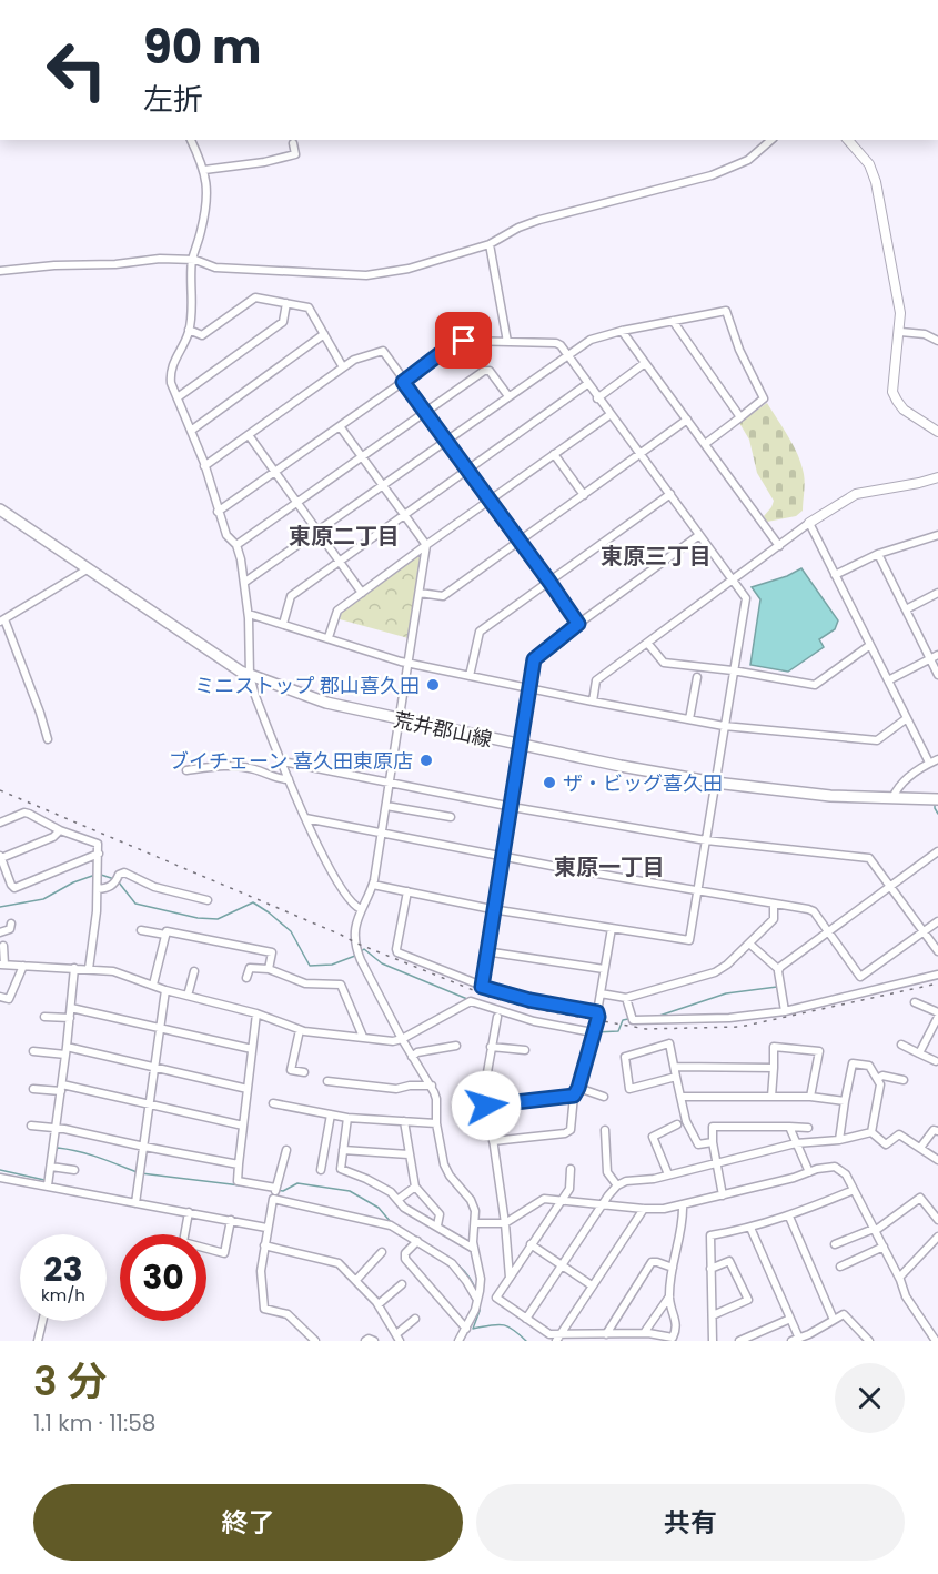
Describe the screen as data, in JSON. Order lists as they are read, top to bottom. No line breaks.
{"streets":{"main road":["荒井郡山線"]},"districts":["東原二丁目","東原三丁目","東原一丁目"],"places":["ミニストップ 郡山喜久田","ブイチェーン 喜久田東原店","ザ・ビッグ喜久田"],"page":{"turn":["90 m","左折"],"speed":"23 km/h","limit":"30","heading":["3 分","1.1 km · 11:58"],"buttons":["終了","共有"]}}
